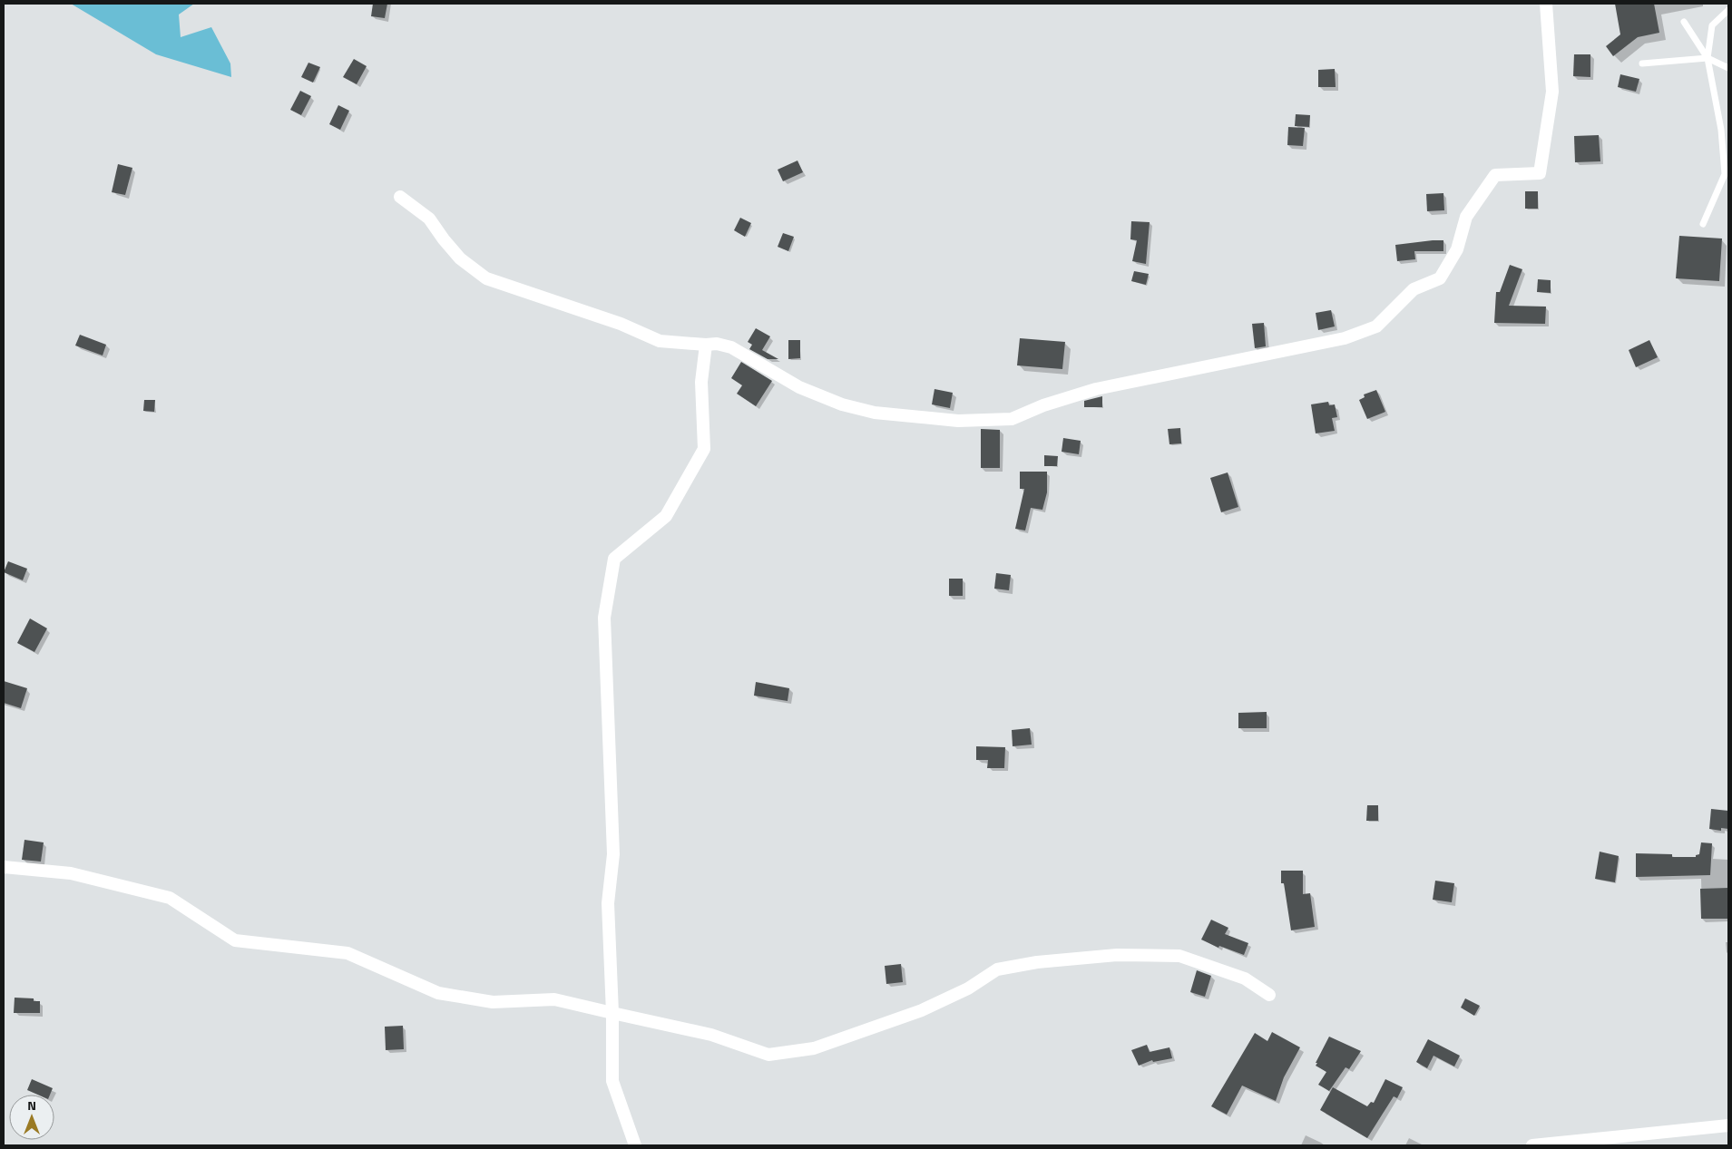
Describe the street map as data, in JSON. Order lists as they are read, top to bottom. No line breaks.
{"north":"top"}
